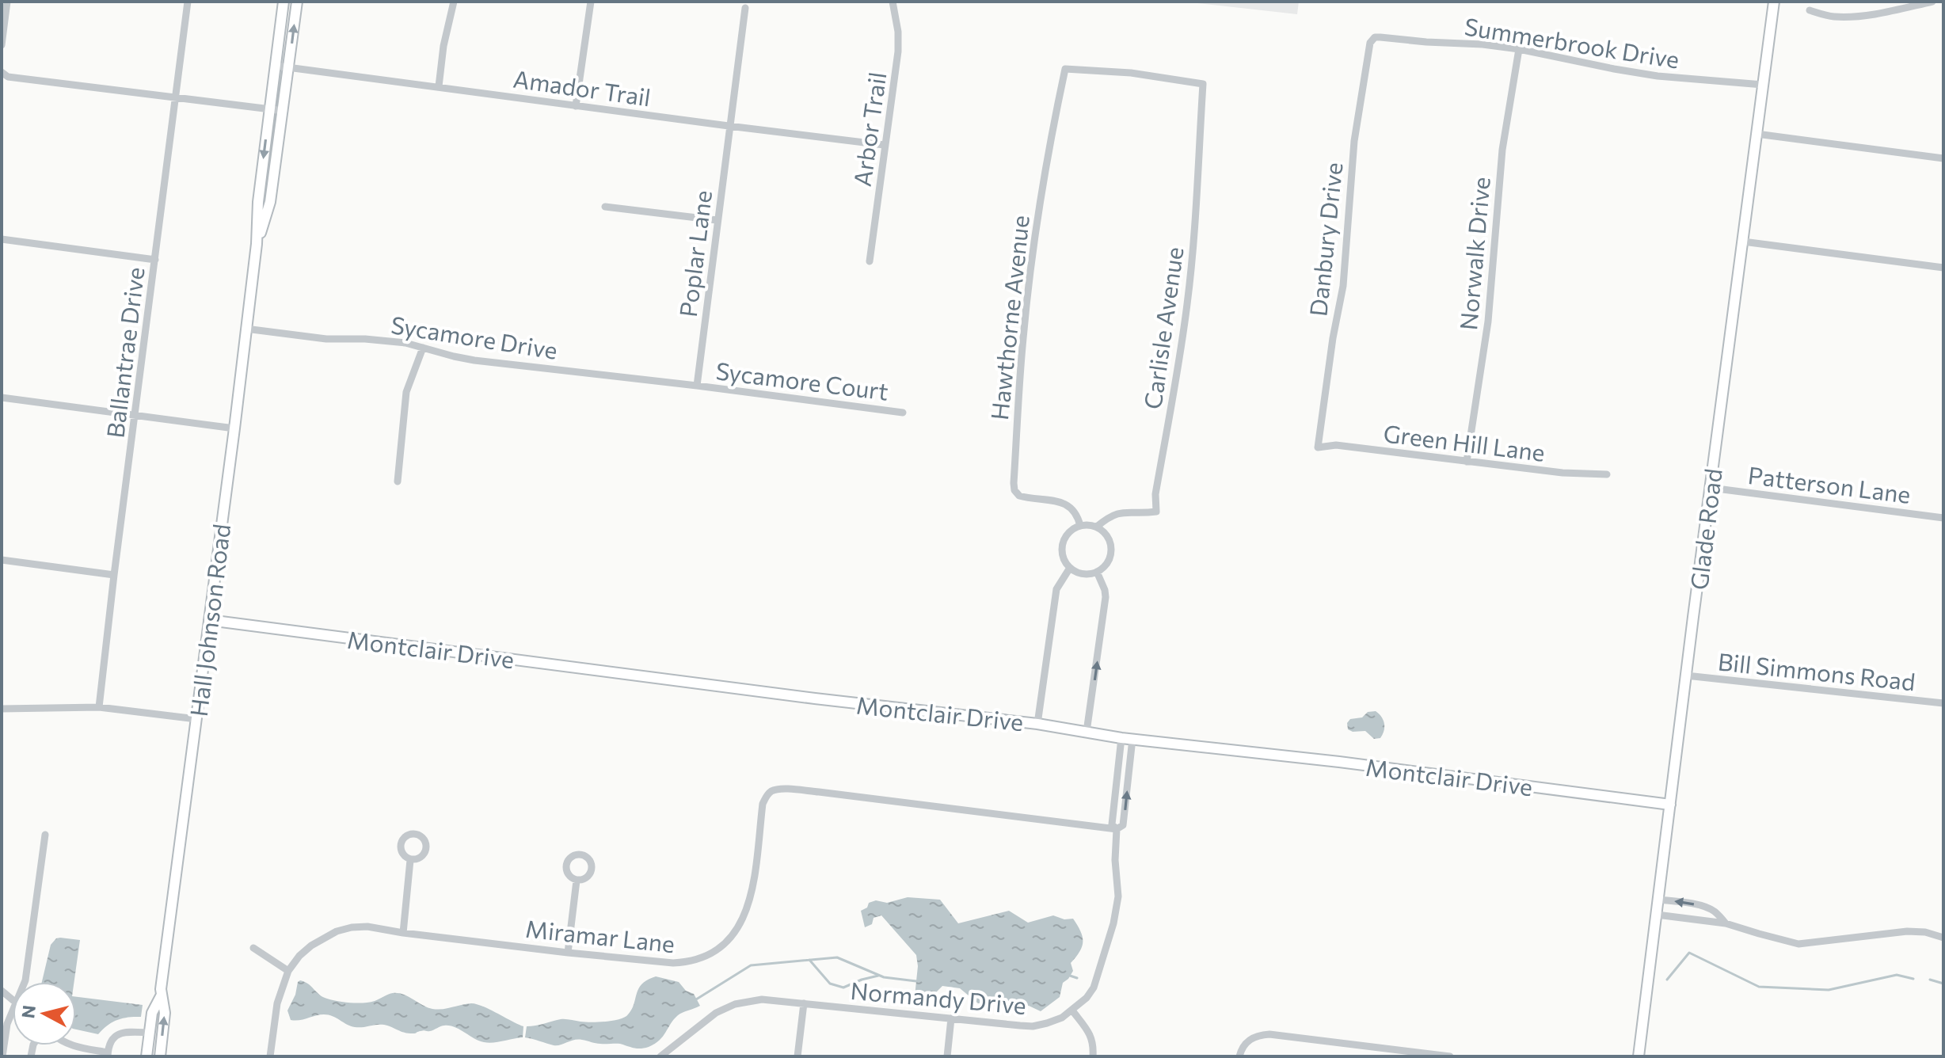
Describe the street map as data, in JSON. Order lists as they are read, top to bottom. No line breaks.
{"streets":{"main road":["Glade Road","Hall Johnson Road","Montclair Drive"],"street":["Summerbrook Drive","Amador Trail","Arbor Trail","Danbury Drive","Poplar Lane","Norwalk Drive","Hawthorne Avenue","Carlisle Avenue","Sycamore Drive","Ballantrae Drive","Sycamore Court","Green Hill Lane","Patterson Lane","Bill Simmons Road","Miramar Lane","Normandy Drive"]},"crossings":[["Summerbrook Drive","Danbury Drive"],["Summerbrook Drive","Norwalk Drive"],["Summerbrook Drive","Glade Road"],["Amador Trail","Arbor Trail"],["Amador Trail","Poplar Lane"],["Amador Trail","Hall Johnson Road"],["Danbury Drive","Green Hill Lane"],["Poplar Lane","Sycamore Drive"],["Poplar Lane","Sycamore Court"],["Norwalk Drive","Green Hill Lane"],["Hawthorne Avenue","Carlisle Avenue"],["Sycamore Drive","Sycamore Court"],["Sycamore Drive","Hall Johnson Road"],["Patterson Lane","Glade Road"],["Glade Road","Montclair Drive"],["Glade Road","Bill Simmons Road"],["Hall Johnson Road","Montclair Drive"],["Montclair Drive","Normandy Drive"],["Miramar Lane","Normandy Drive"]],"north":"left"}
